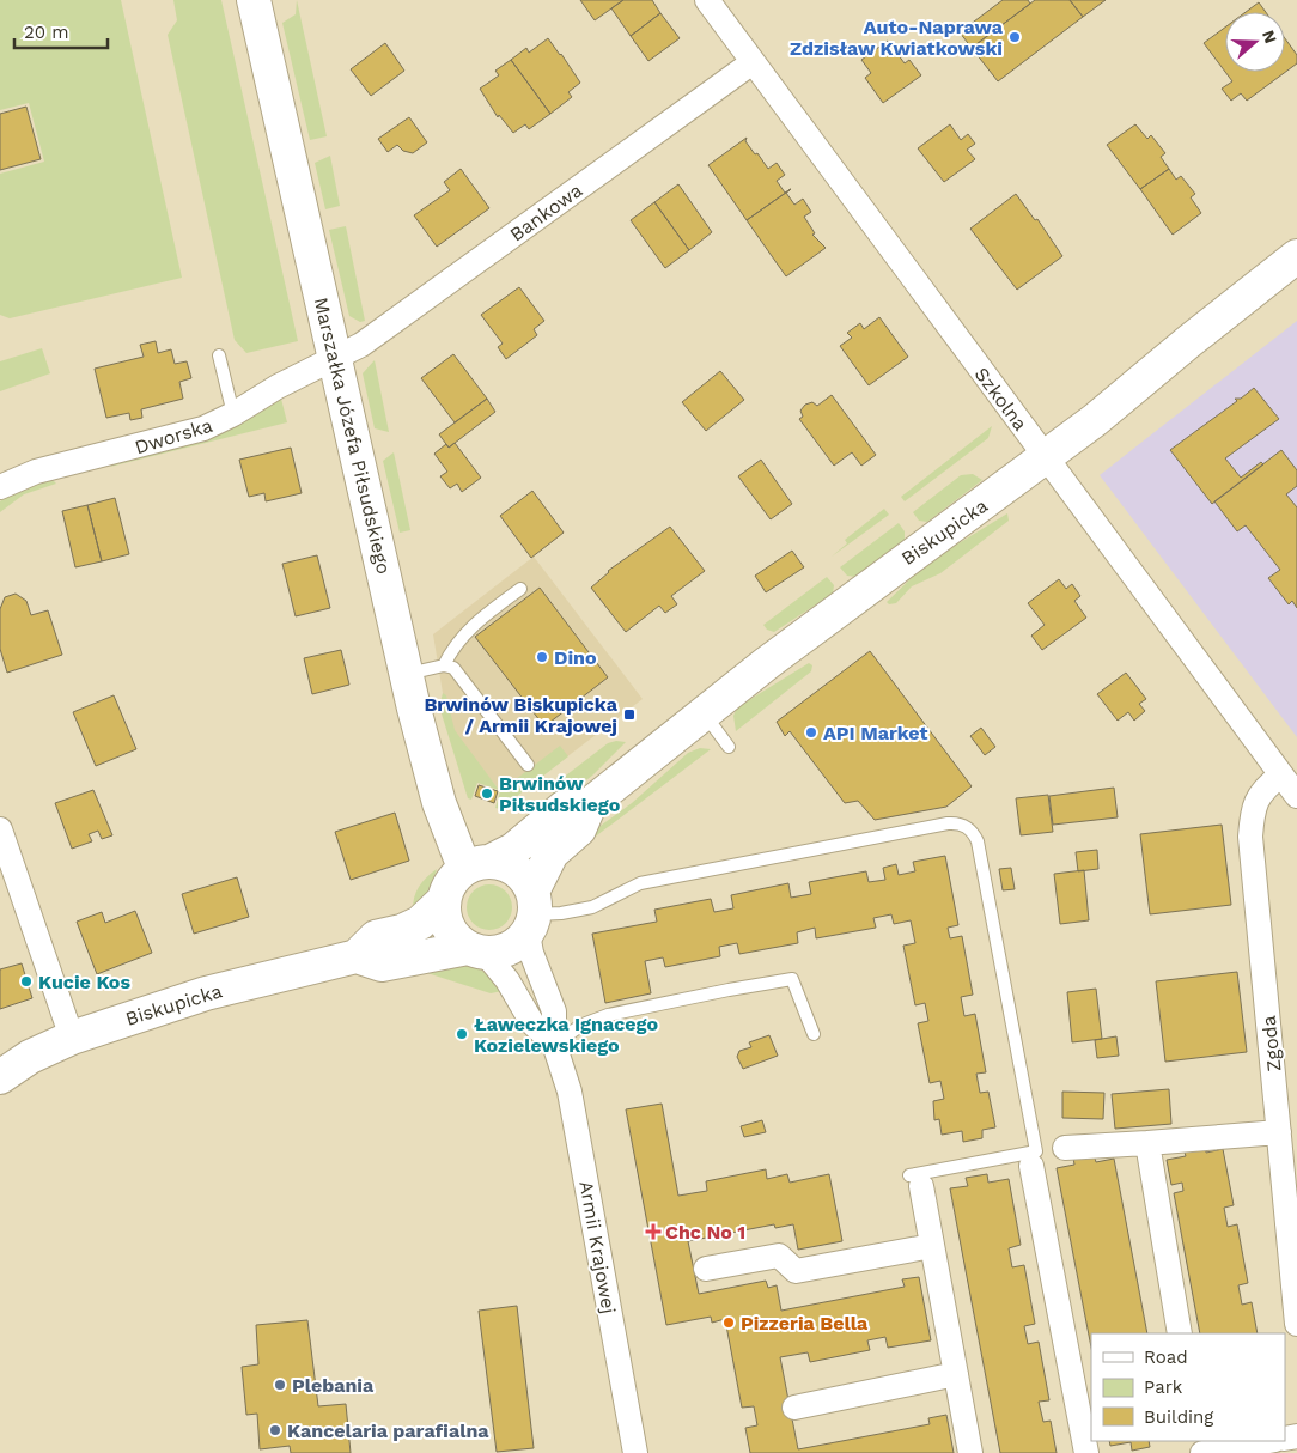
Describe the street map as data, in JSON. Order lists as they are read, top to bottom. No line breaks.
{"streets":{"main road":["Marszałka Józefa Piłsudskiego","Biskupicka"],"street":["Bankowa","Szkolna","Dworska","Zgoda","Armii Krajowej"]},"crossings":[["Bankowa","Szkolna"],["Bankowa","Dworska"],["Bankowa","Marszałka Józefa Piłsudskiego"],["Szkolna","Biskupicka"],["Szkolna","Zgoda"],["Dworska","Marszałka Józefa Piłsudskiego"],["Marszałka Józefa Piłsudskiego","Biskupicka"],["Marszałka Józefa Piłsudskiego","Armii Krajowej"],["Biskupicka","Armii Krajowej"]],"places":{"other":["Auto-Naprawa Zdzisław Kwiatkowski","Dino","API Market","Brwinów Piłsudskiego","Kucie Kos","Ławeczka Ignacego Kozielewskiego","Pizzeria Bella","Plebania","Kancelaria parafialna"],"transit":["Brwinów Biskupicka / Armii Krajowej"],"health":["Chc No 1"]},"legend":["Road","Park","Building"],"scale_bar":"20 m","north":"right"}
